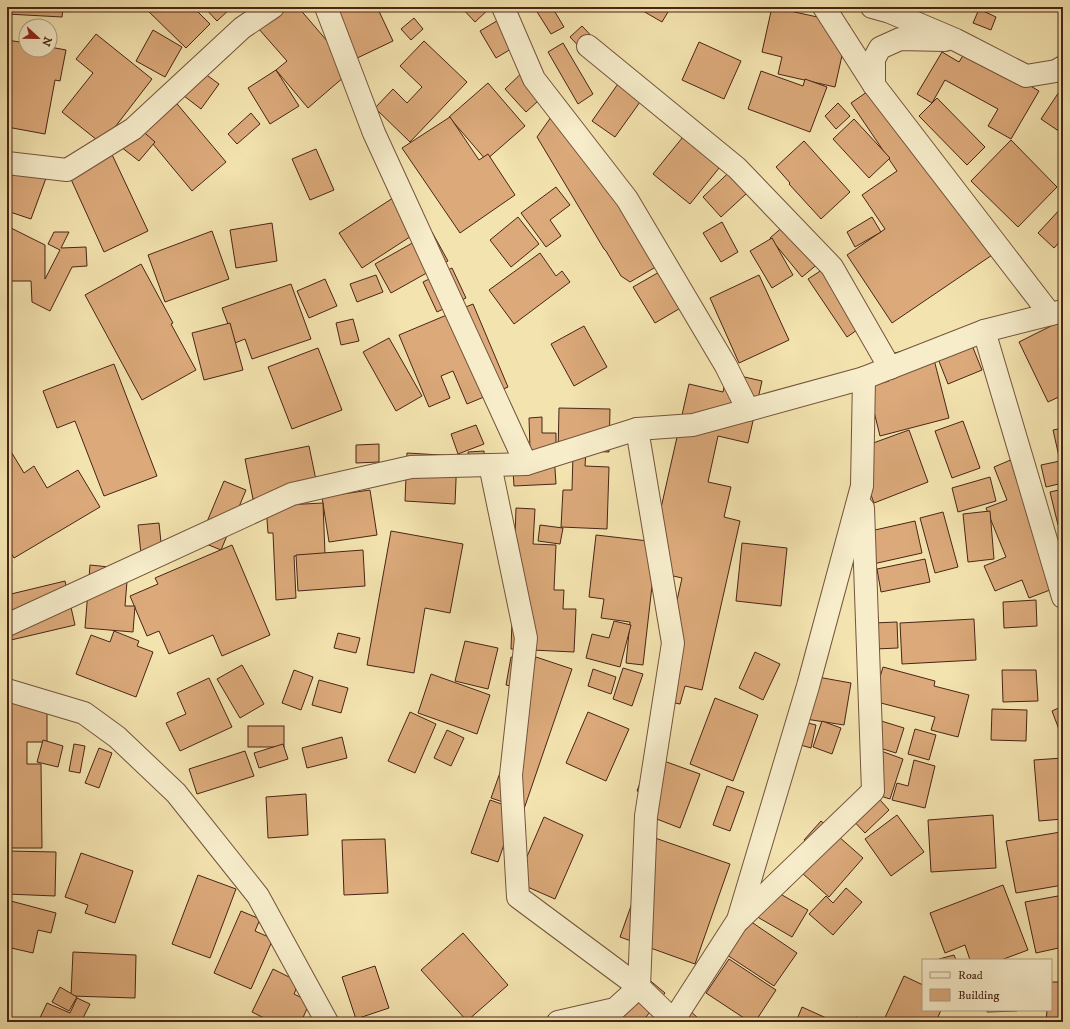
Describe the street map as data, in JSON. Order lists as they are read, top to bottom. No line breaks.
{"legend":["Road","Building"],"north":"right"}
